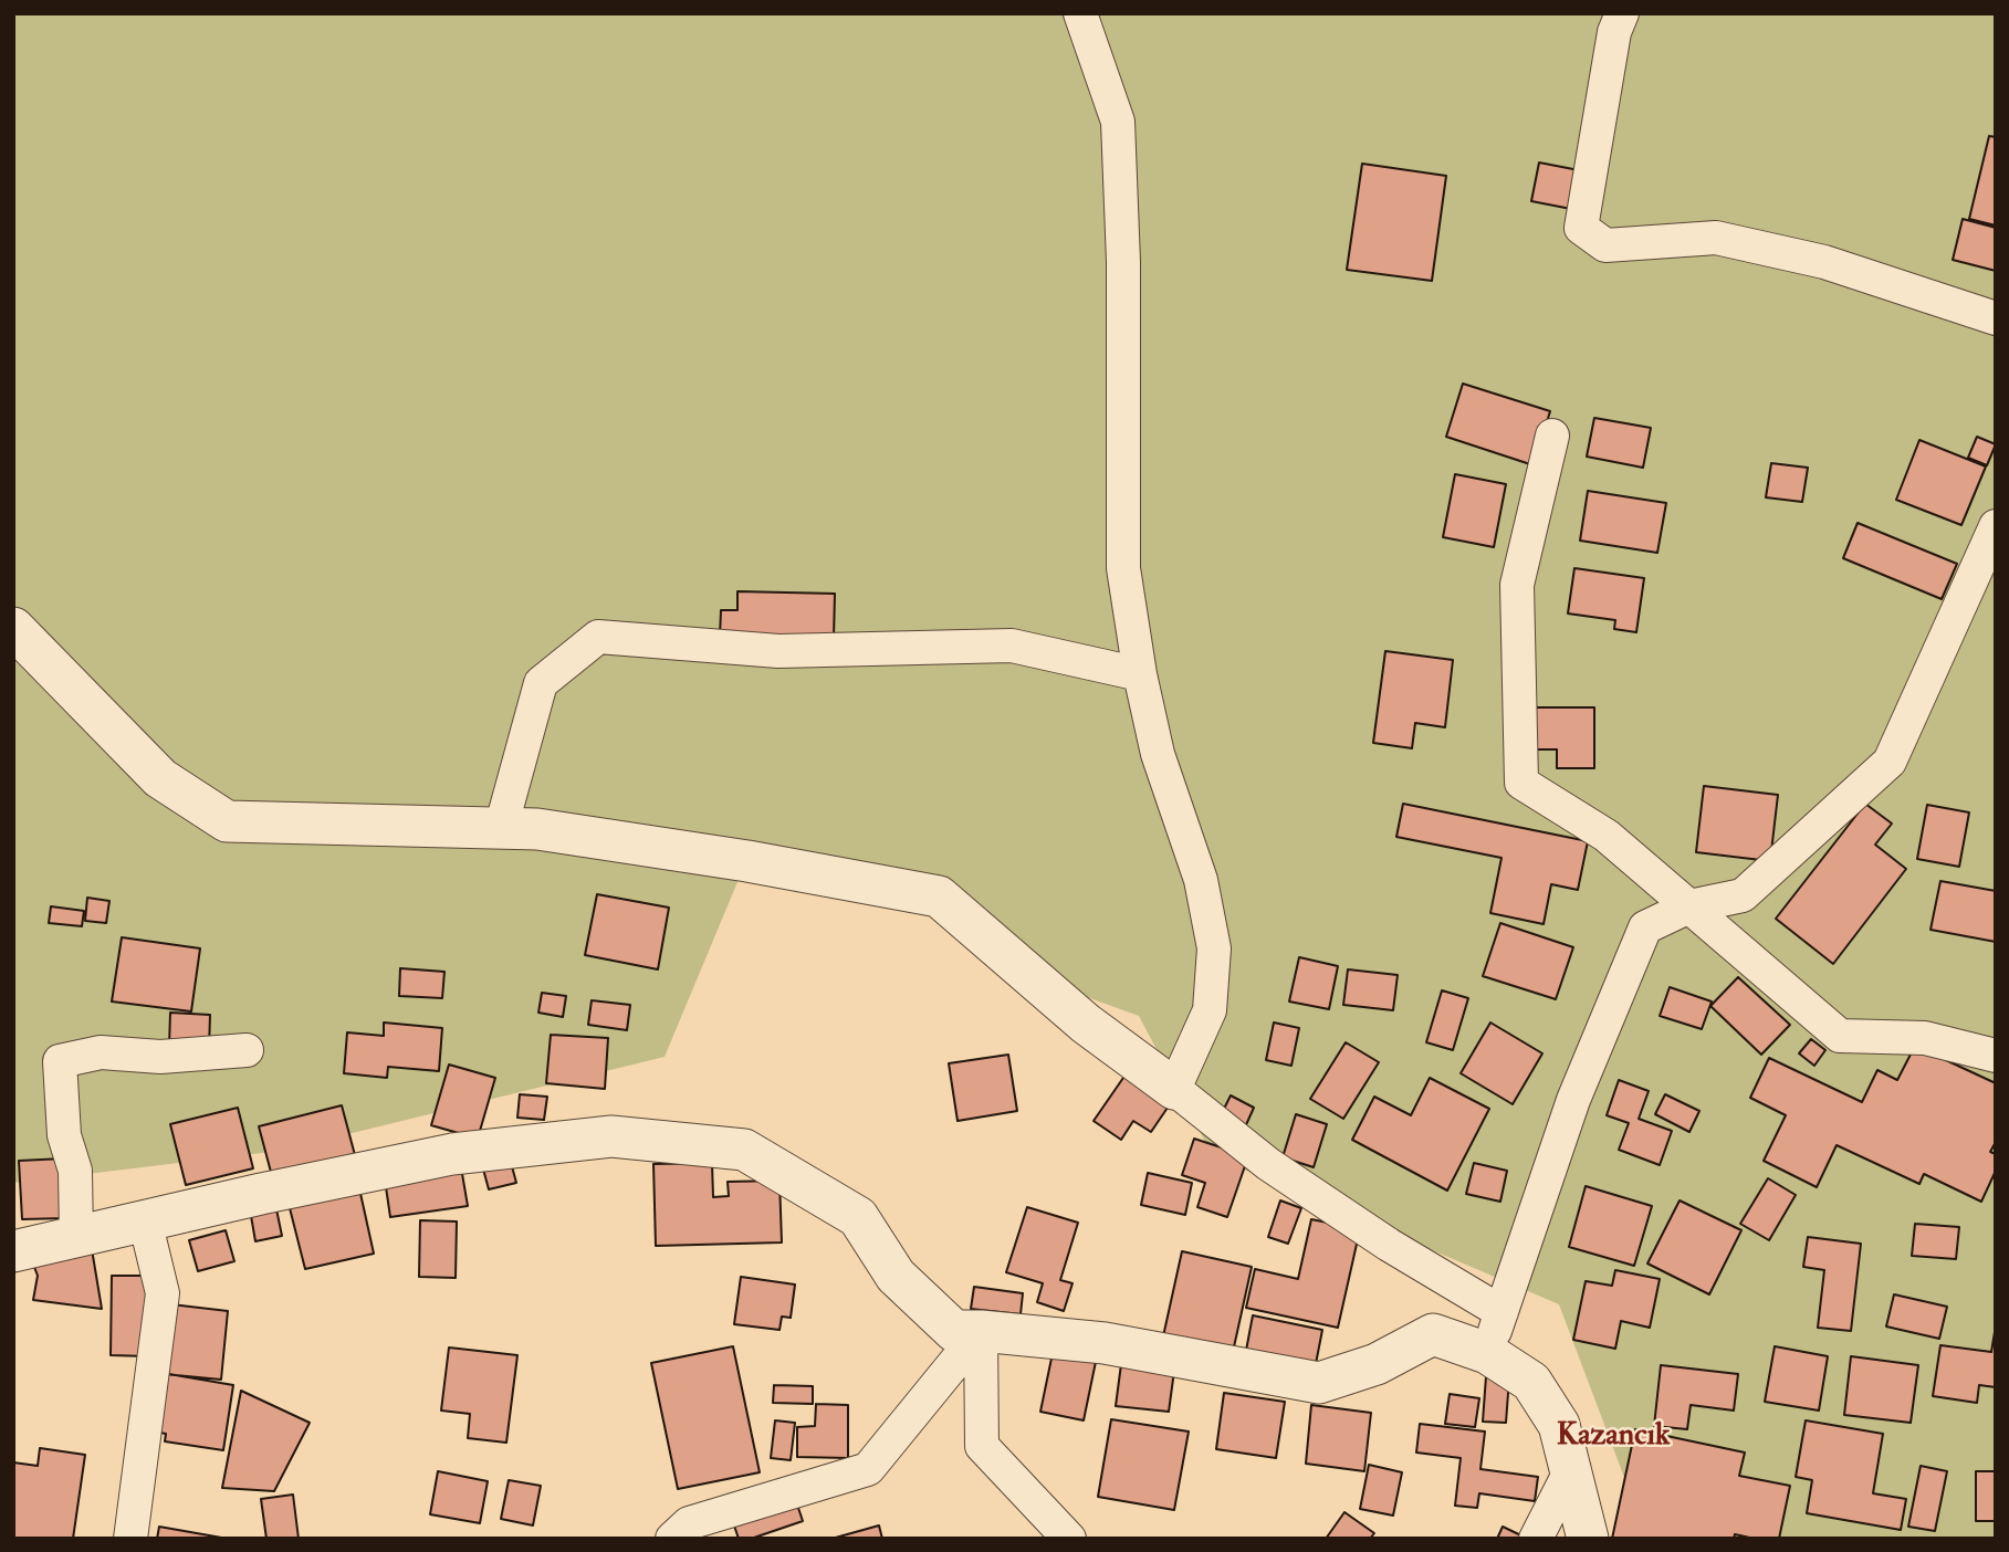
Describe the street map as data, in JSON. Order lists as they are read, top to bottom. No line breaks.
{"districts":["Kazancık"]}
